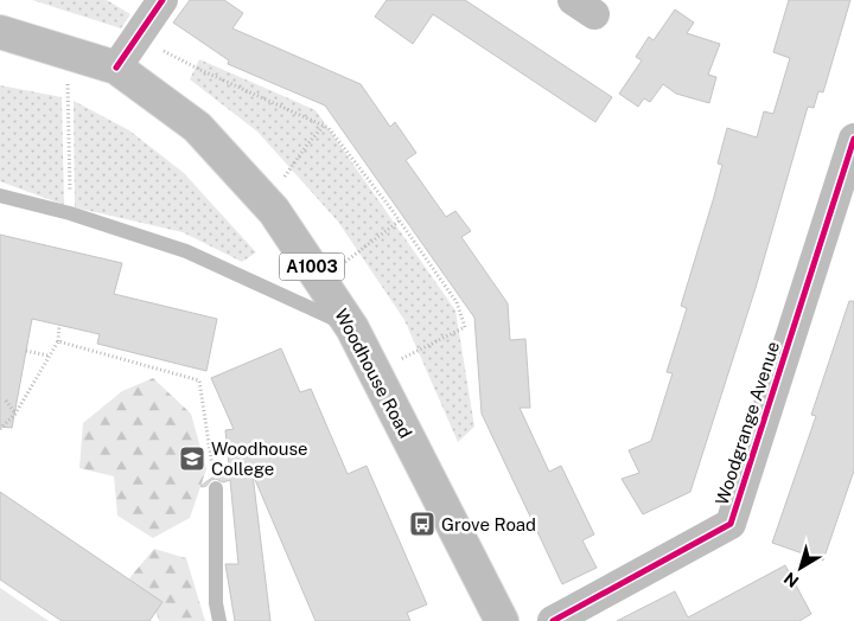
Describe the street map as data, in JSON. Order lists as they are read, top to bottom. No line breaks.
{"streets":{"main road":["A1003","Woodhouse Road"],"street":["Woodgrange Avenue"]},"places":{"school or university":["Woodhouse College"],"bus stop":["Grove Road"]},"north":"bottom left"}
